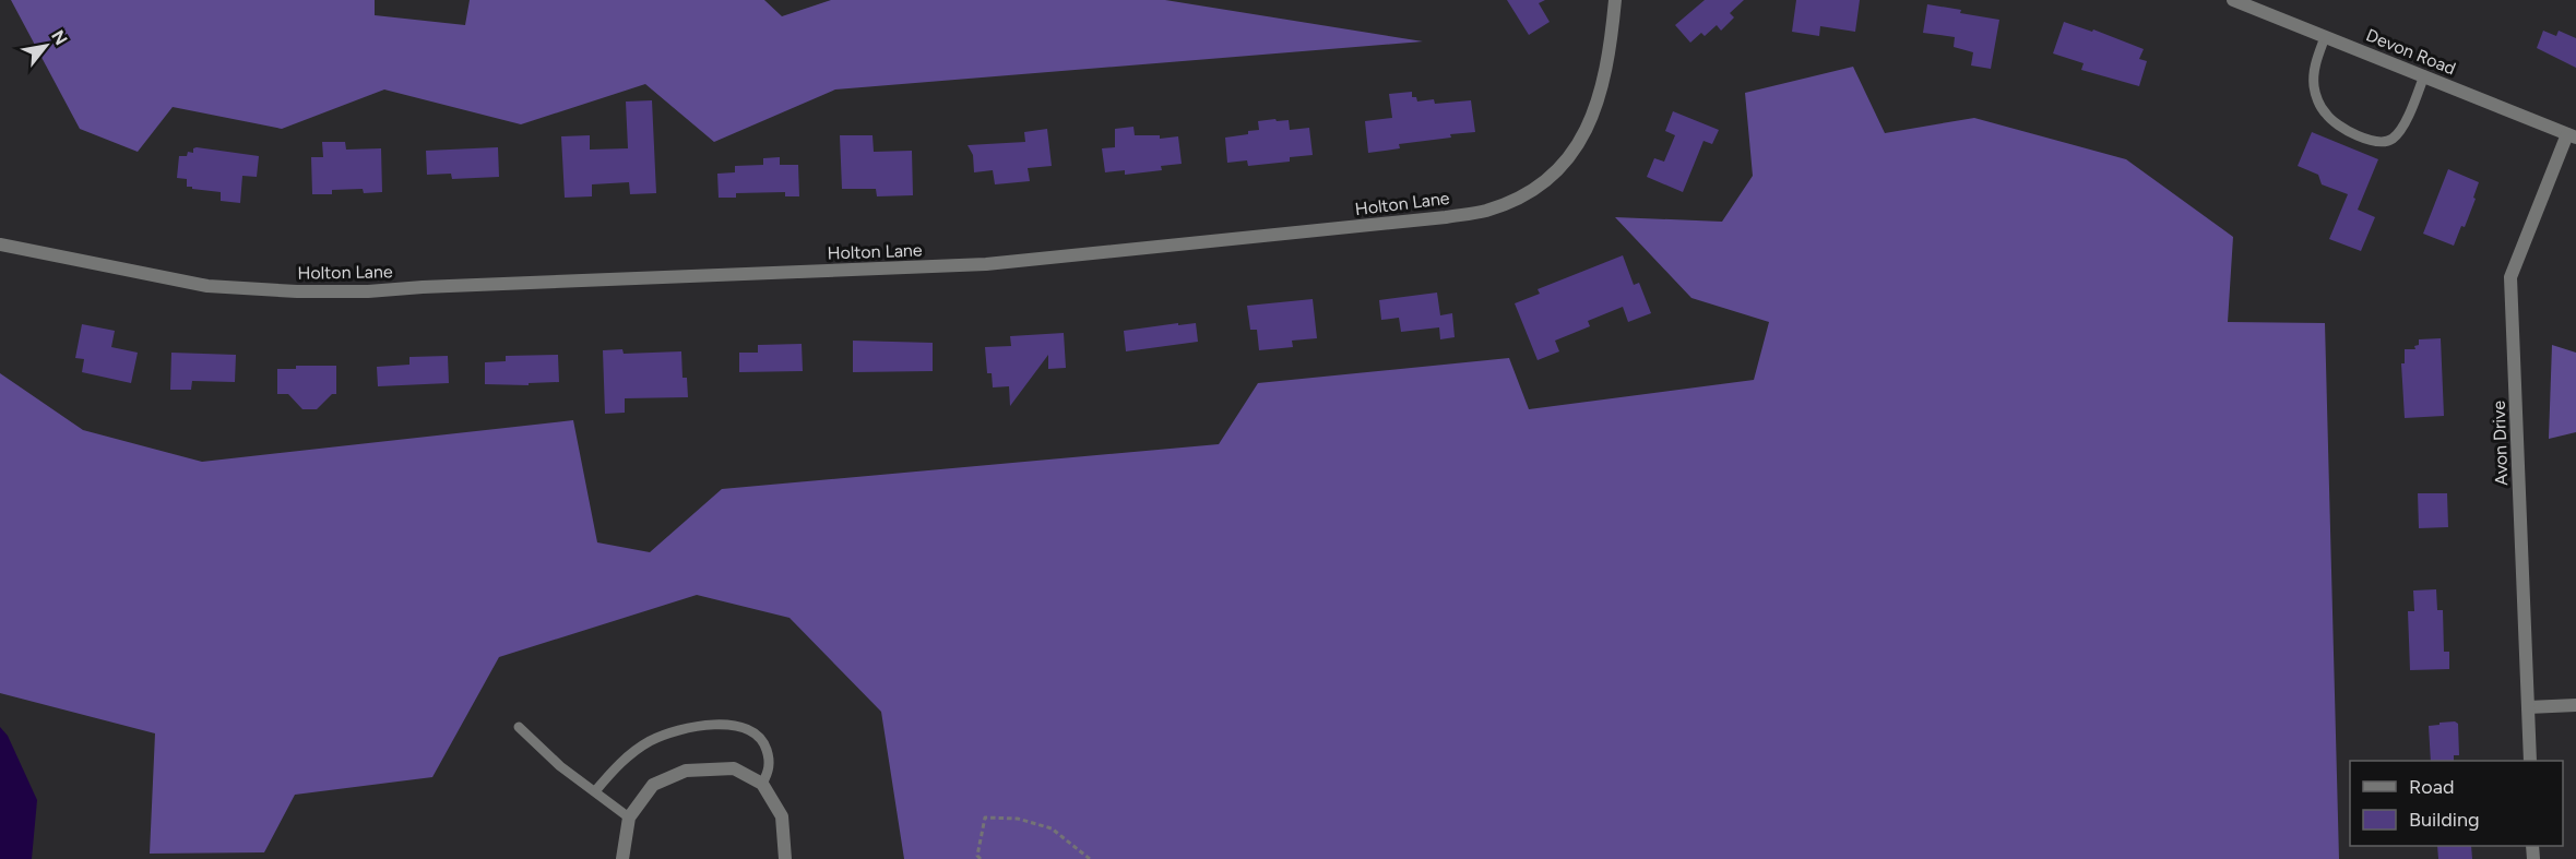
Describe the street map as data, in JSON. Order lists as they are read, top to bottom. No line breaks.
{"streets":{"street":["Devon Road","Holton Lane","Avon Drive"]},"crossings":[["Devon Road","Avon Drive"]],"legend":["Road","Building"],"north":"top right"}
